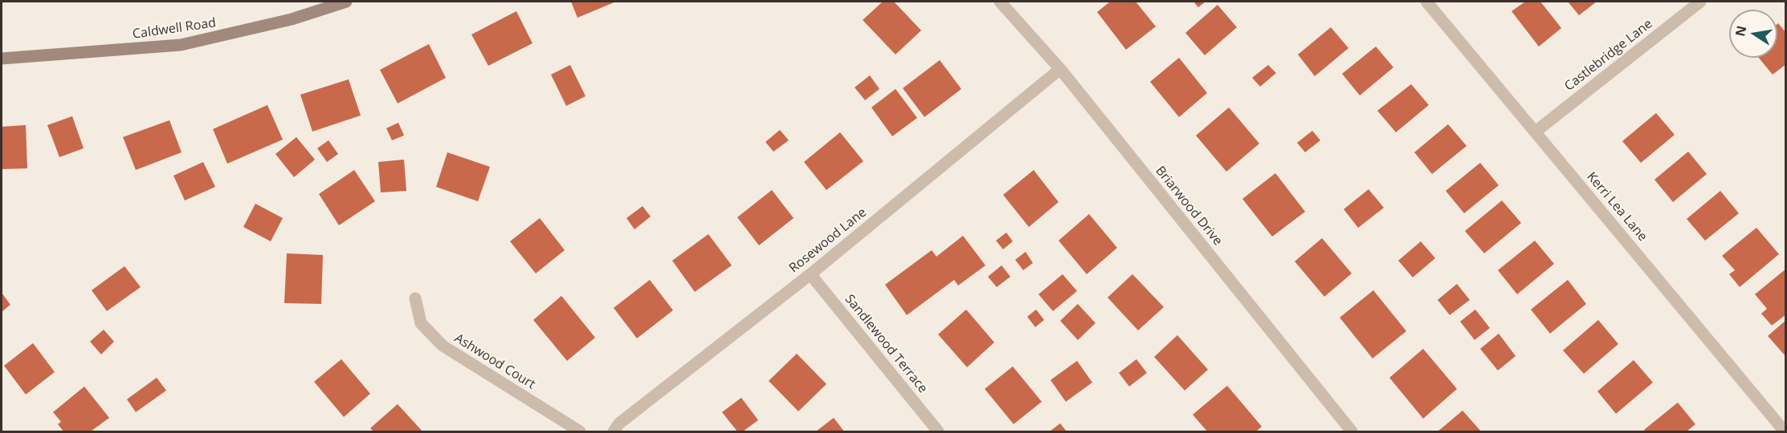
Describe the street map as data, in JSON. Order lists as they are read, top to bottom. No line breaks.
{"streets":{"street":["Caldwell Road","Castlebridge Lane","Briarwood Drive","Kerri Lea Lane","Rosewood Lane","Sandlewood Terrace","Ashwood Court"]},"crossings":[["Castlebridge Lane","Kerri Lea Lane"],["Briarwood Drive","Rosewood Lane"],["Rosewood Lane","Sandlewood Terrace"]],"north":"left"}
